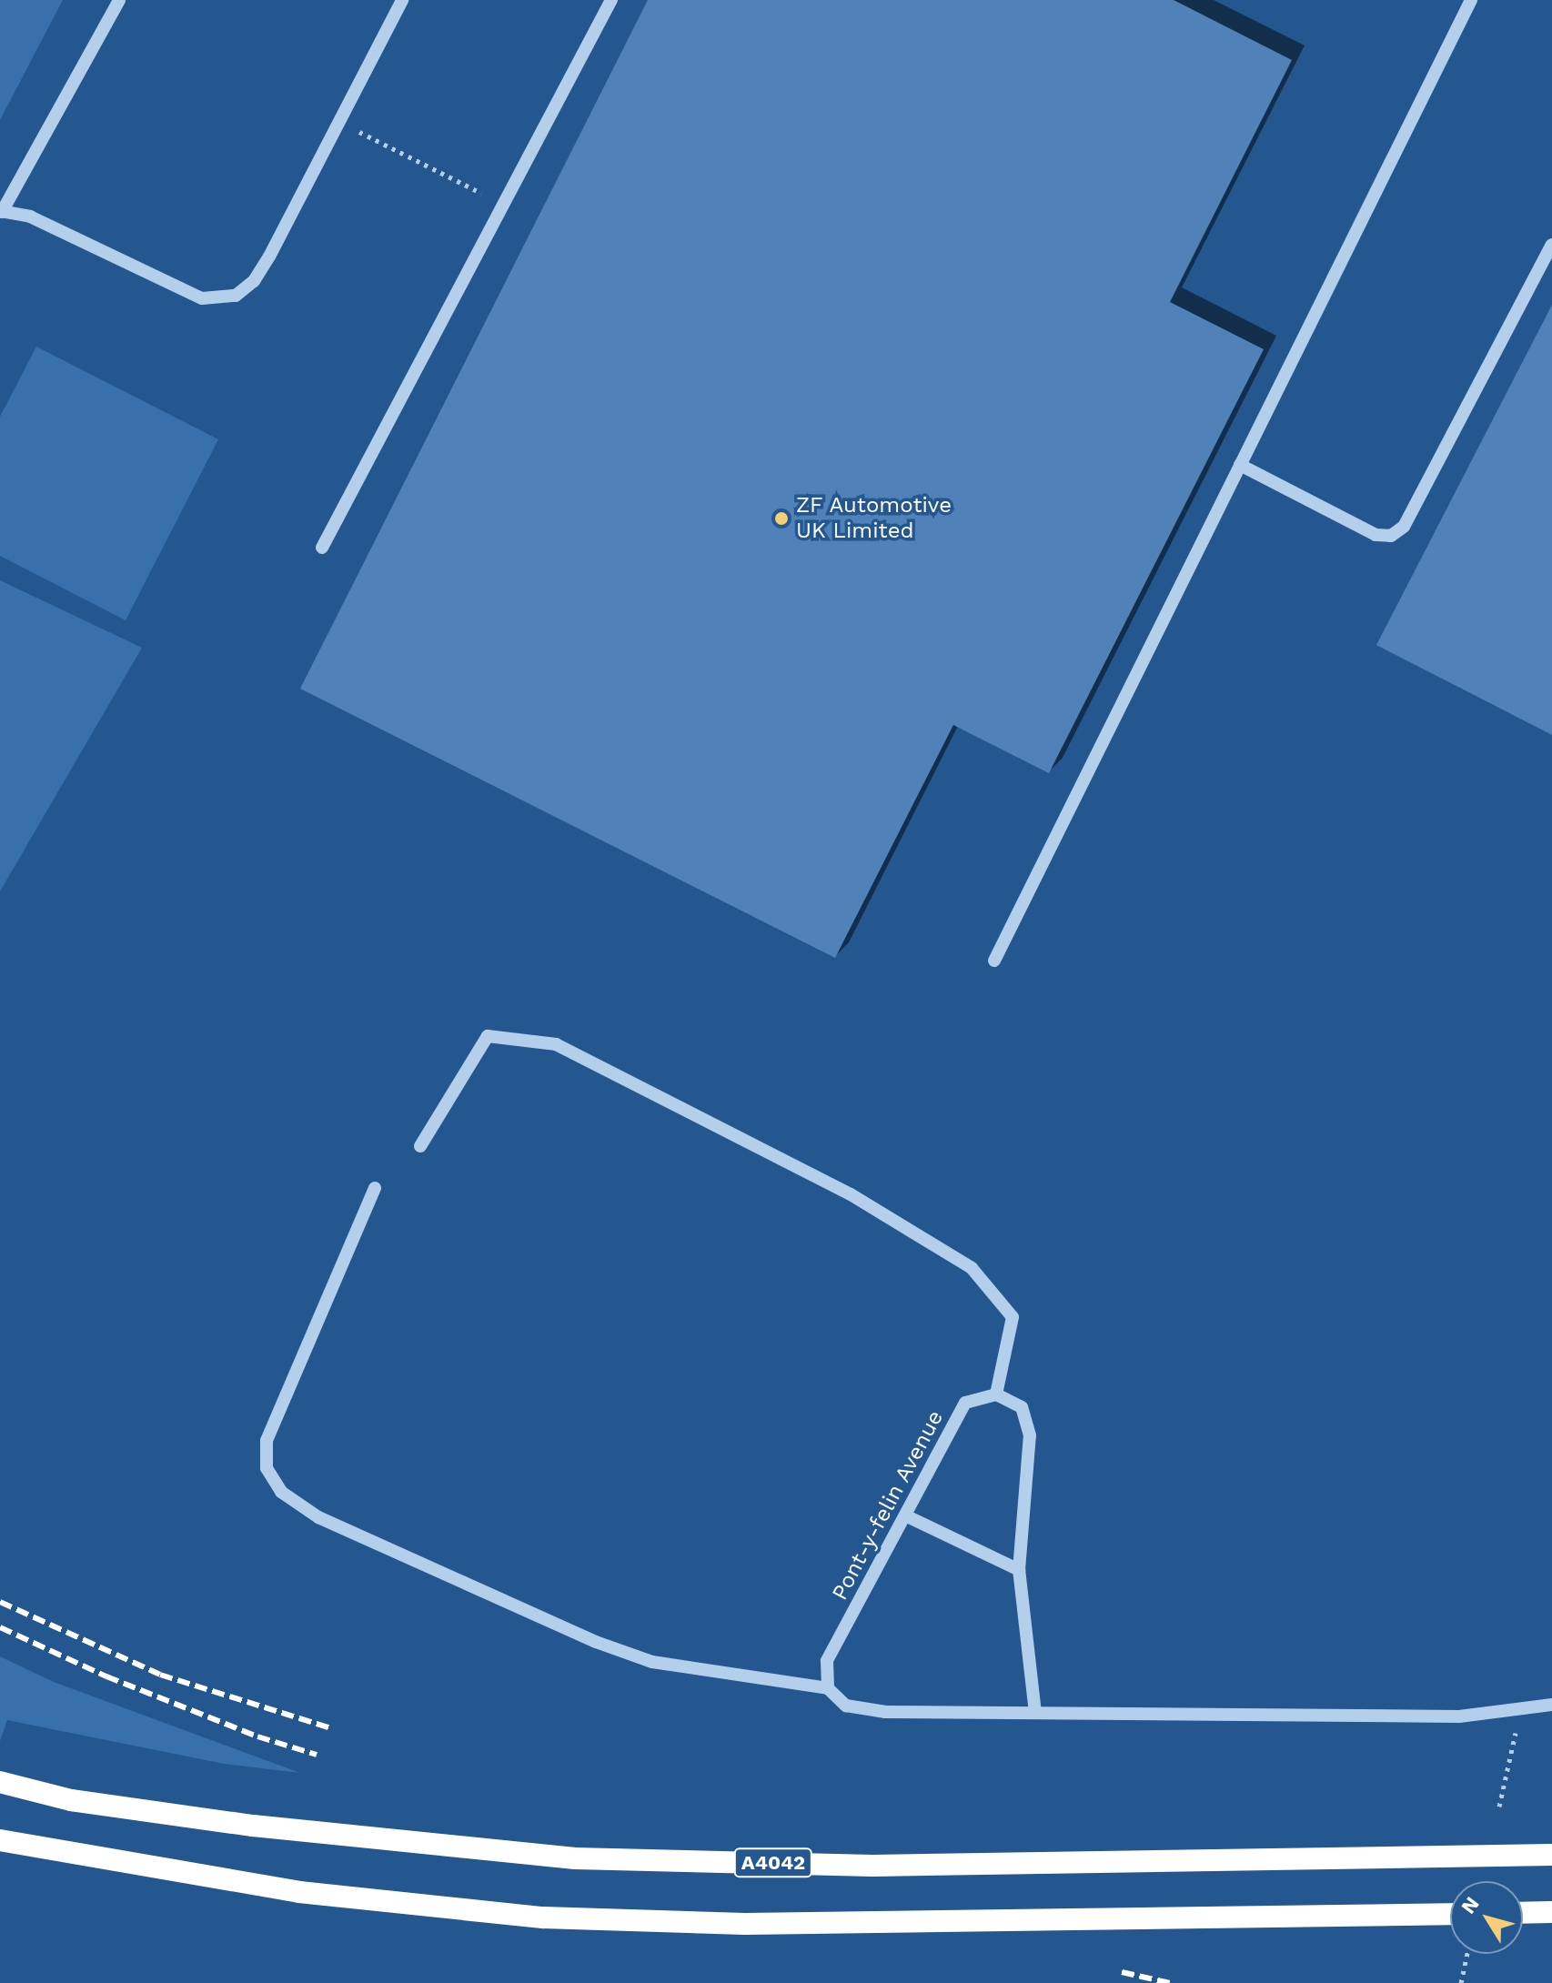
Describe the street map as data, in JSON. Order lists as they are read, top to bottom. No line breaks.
{"streets":{"highway":["A4042"],"lane":["Pont-y-felin Avenue"]},"places":["ZF Automotive UK Limited"],"north":"top left"}
